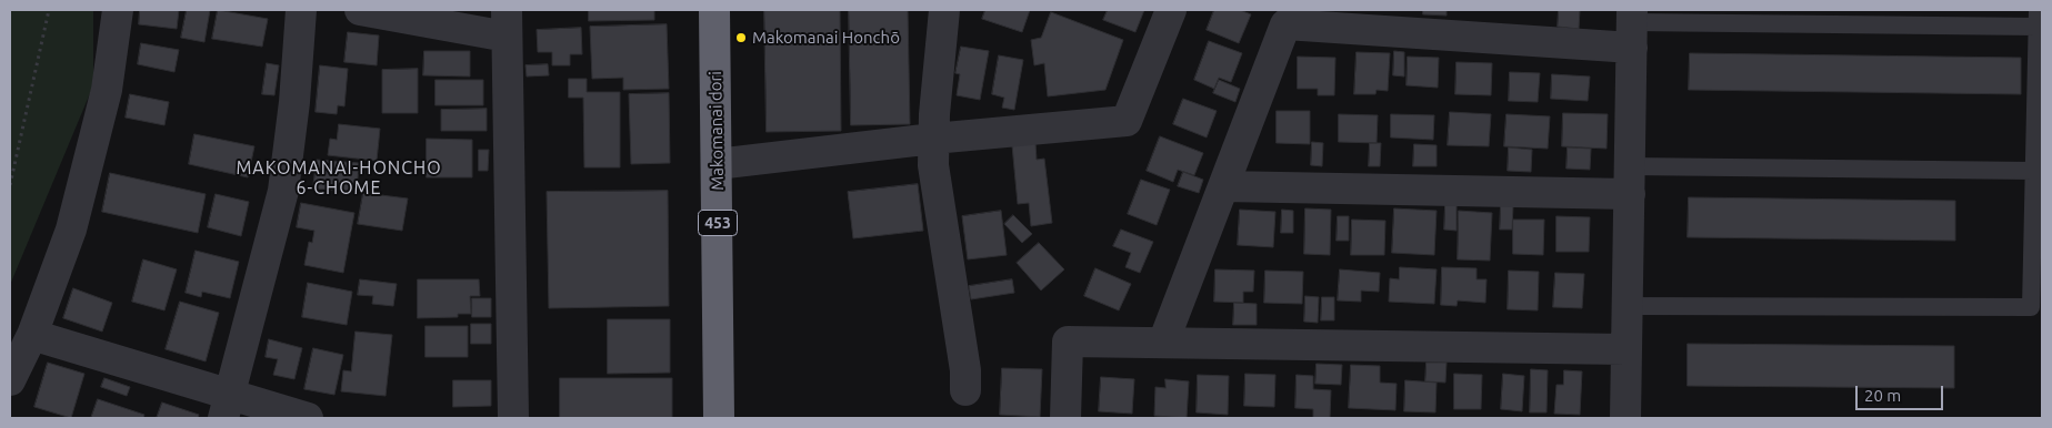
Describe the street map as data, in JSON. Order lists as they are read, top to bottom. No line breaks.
{"streets":{"highway":["Makomanai dori","453"]},"districts":["MAKOMANAI-HONCHO 6-CHOME"],"places":["Makomanai Honchō"],"scale_bar":"20 m"}
